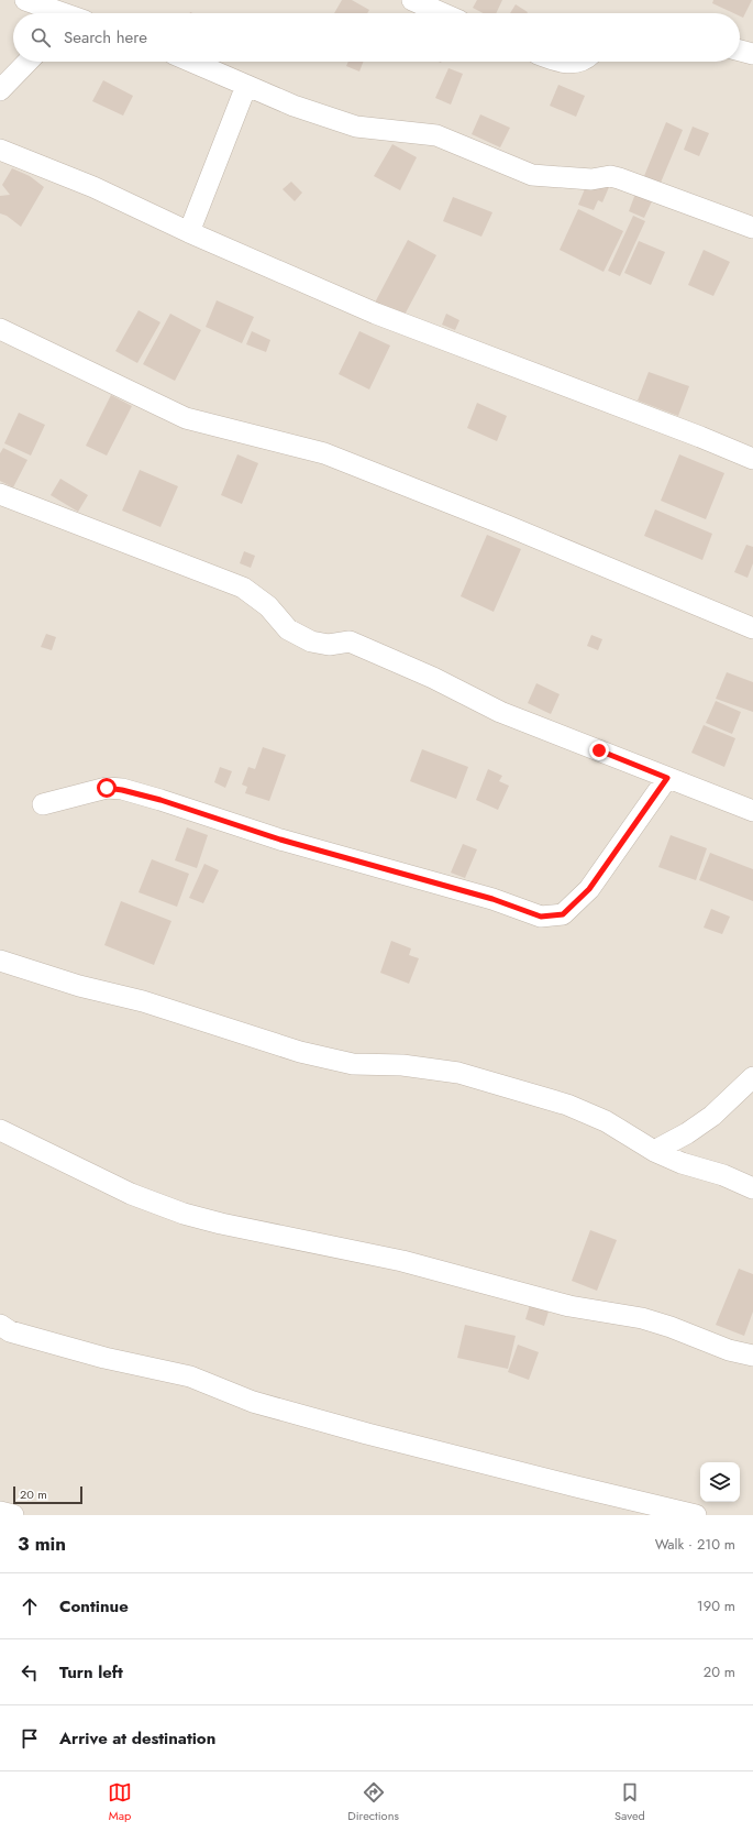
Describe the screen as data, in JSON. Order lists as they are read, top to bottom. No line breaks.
{"scale_bar":"20 m","page":{"search":"Search here","scale":"20 m","heading":["3 min","Walk · 210 m"],"list":[["Continue","190 m"],["Turn left","20 m"],"Arrive at destination"],"nav":["Map","Directions","Saved"]}}
